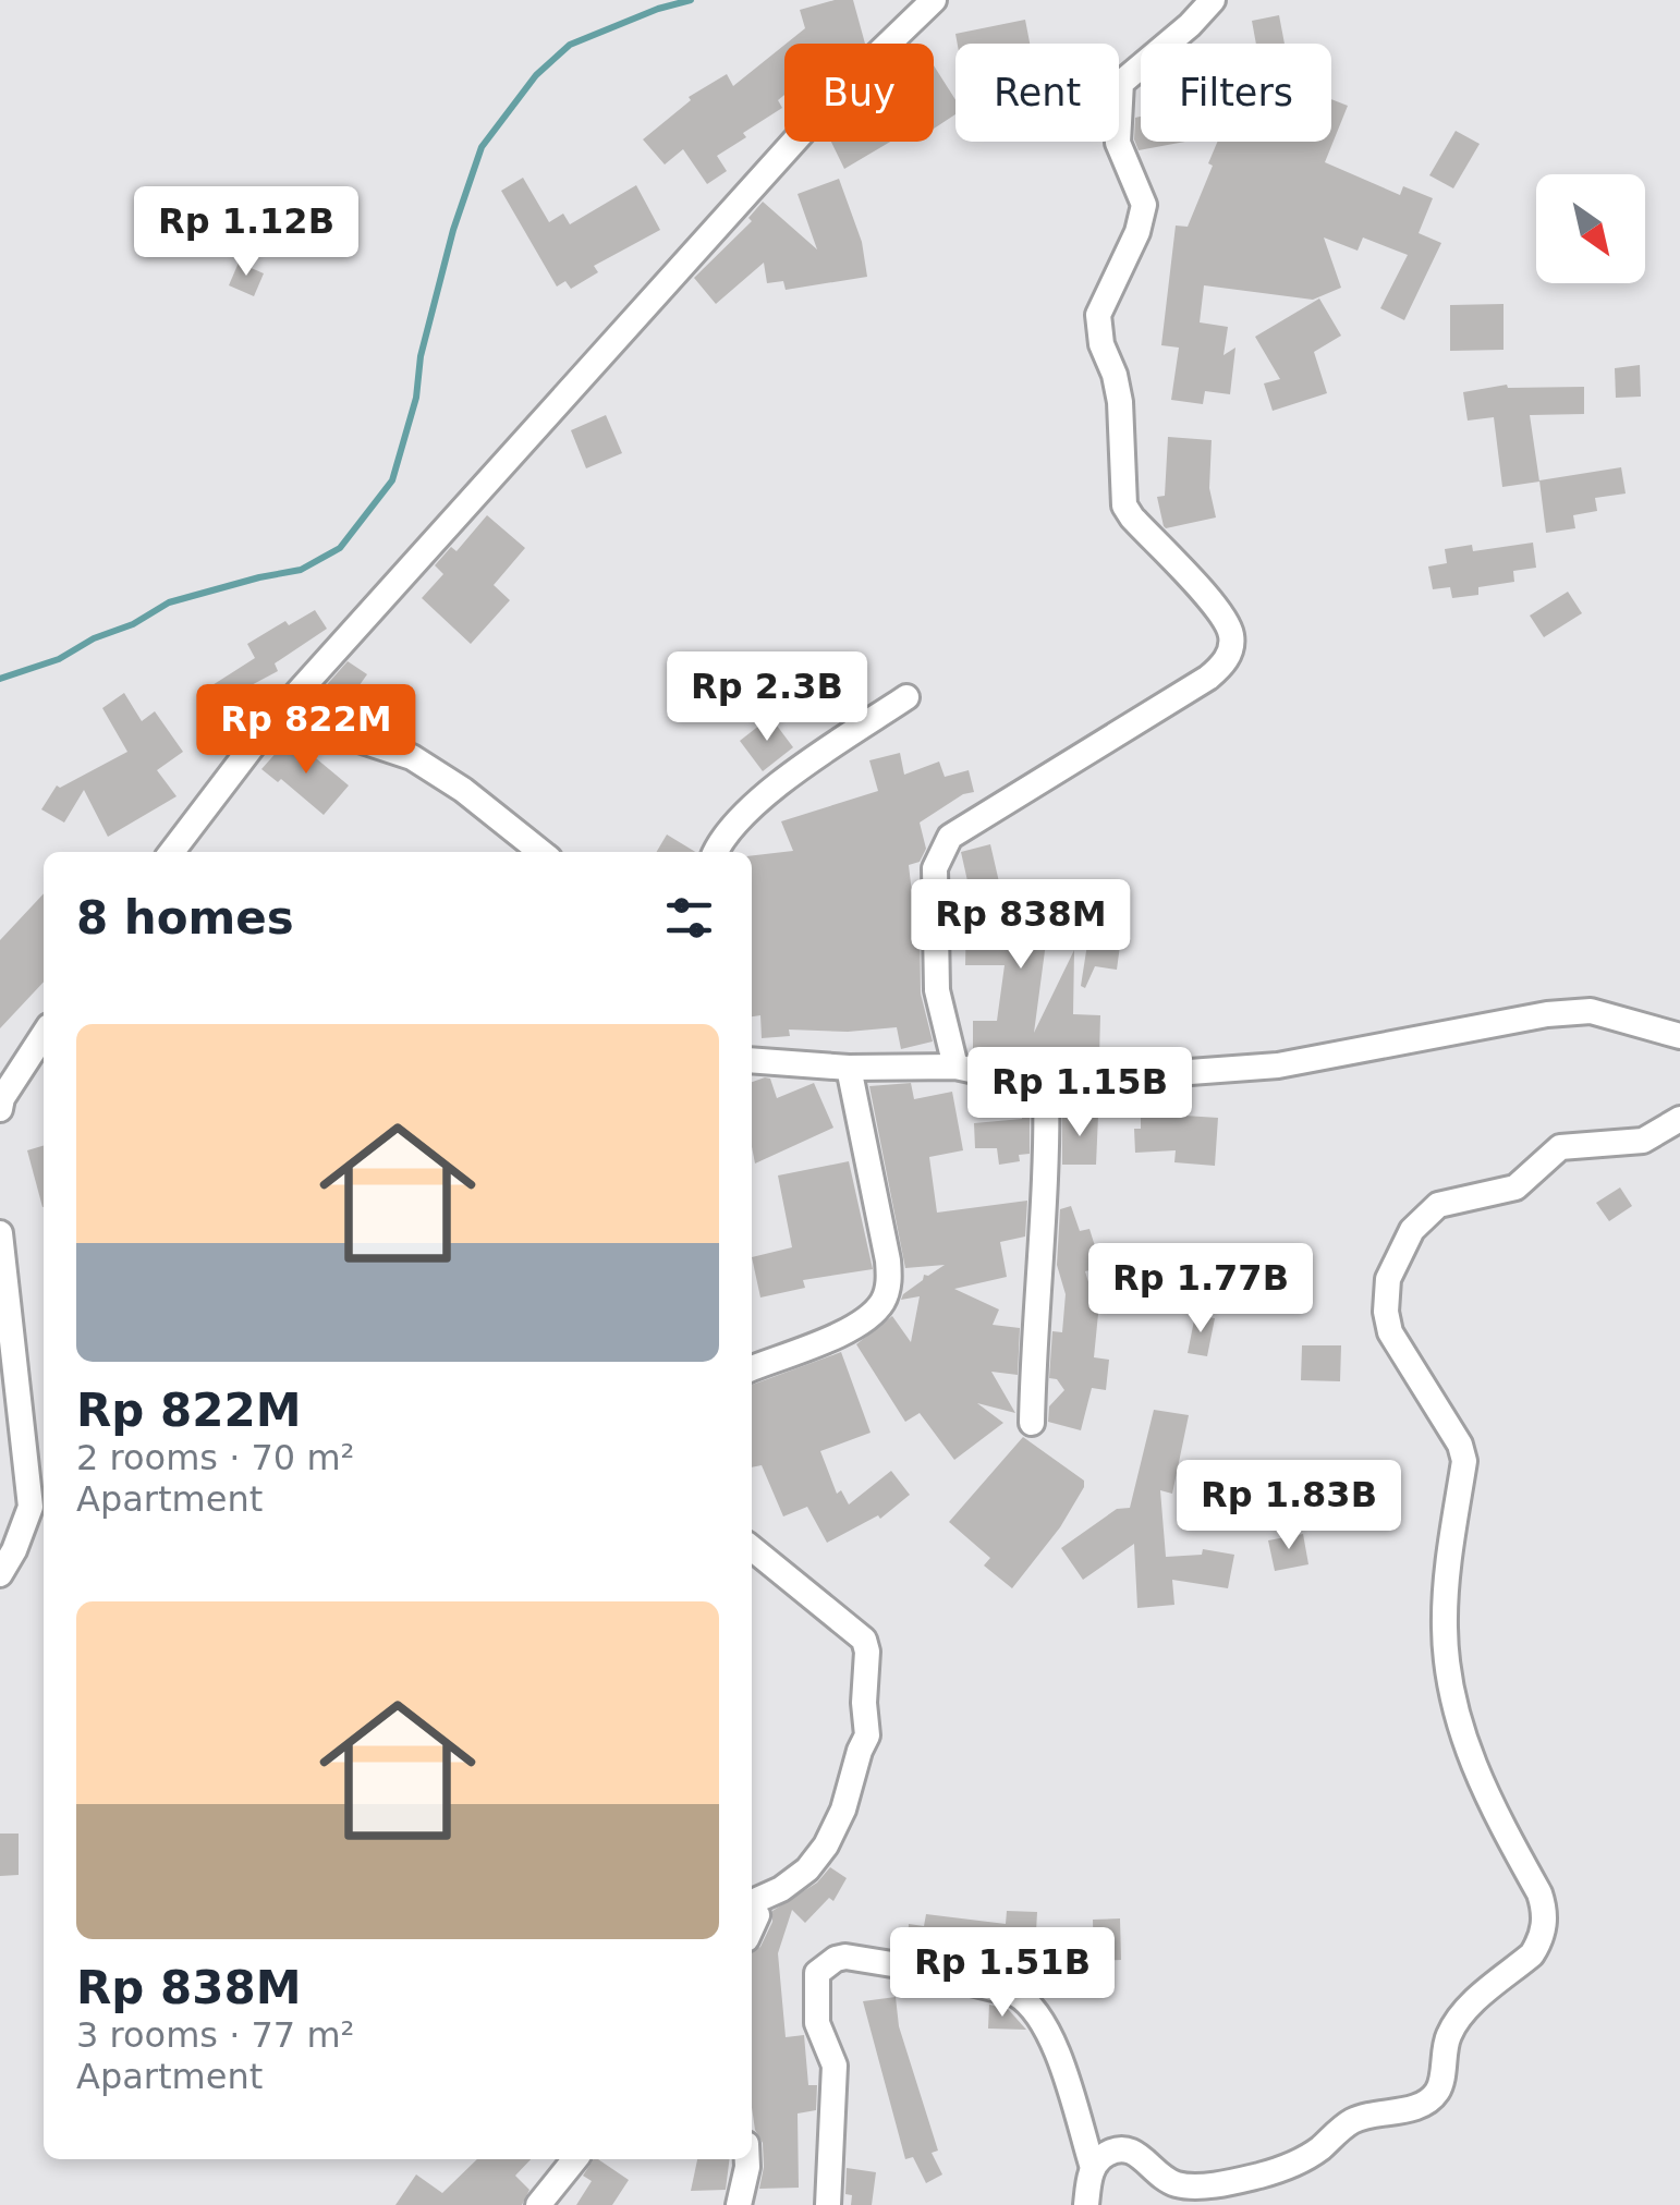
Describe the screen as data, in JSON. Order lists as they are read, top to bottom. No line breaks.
{"north":"bottom right","page":{"chip":["Buy","Rent","Filters"],"price":["Rp 1.12B","Rp 2.3B","Rp 822M","Rp 838M","Rp 1.15B","Rp 1.77B","Rp 1.83B","Rp 1.51B"],"heading":"8 homes","list":[{"name":"Rp 822M","note":"2 rooms · 70 m² · Apartment"},{"name":"Rp 838M","note":"3 rooms · 77 m² · Apartment"}]}}
